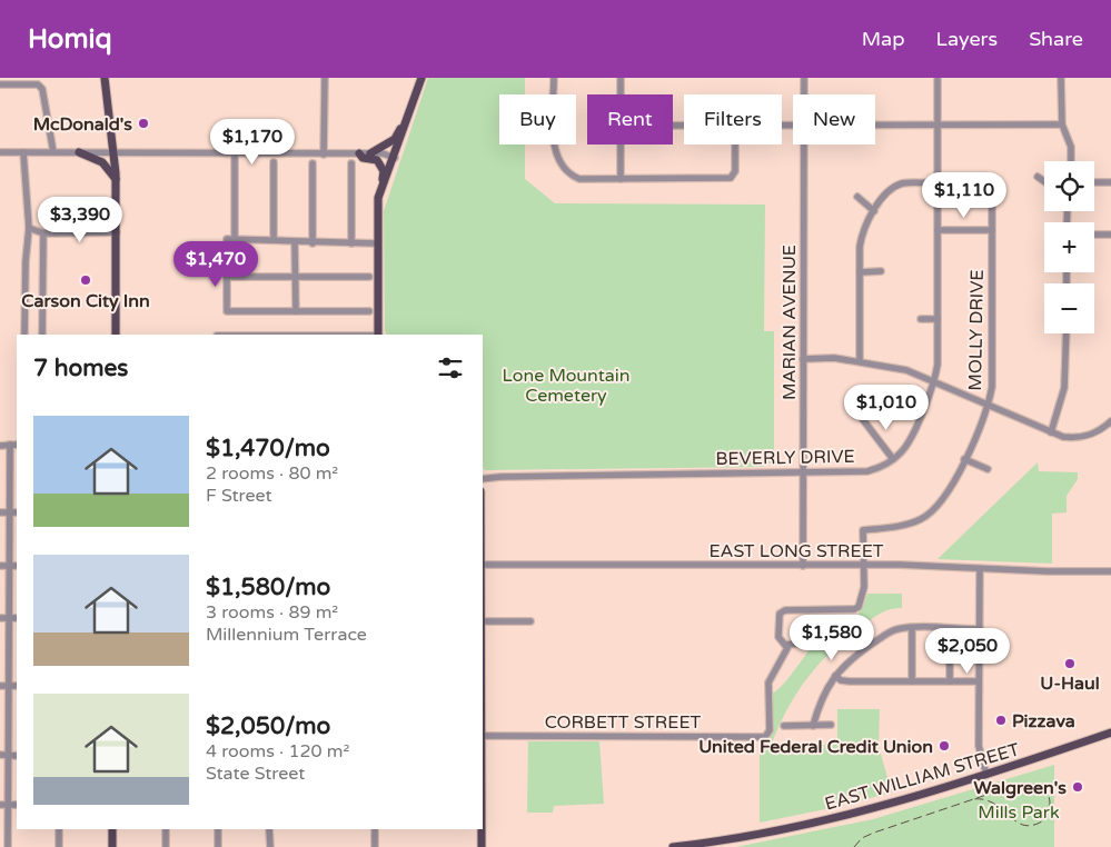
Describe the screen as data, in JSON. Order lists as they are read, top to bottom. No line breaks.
{"streets":{"main road":["EAST WILLIAM STREET"],"street":["MARIAN AVENUE","MOLLY DRIVE","BEVERLY DRIVE","EAST LONG STREET","CORBETT STREET"]},"crossings":[["MARIAN AVENUE","BEVERLY DRIVE"],["MARIAN AVENUE","EAST LONG STREET"],["MOLLY DRIVE","EAST LONG STREET"],["MOLLY DRIVE","CORBETT STREET"]],"parks":["Lone Mountain Cemetery","Mills Park"],"places":["McDonald's","Carson City Inn","U-Haul","Pizzava","United Federal Credit Union","Walgreen's"],"page":{"header":"Homiq","nav":["Map","Layers","Share"],"chip":["Buy","Rent","Filters","New"],"price":["$1,170","$1,110","$3,390","$1,470","$1,010","$1,580","$2,050"],"map_buttons":["+","−"],"heading":"7 homes","list":[{"name":"$1,470/mo","note":"2 rooms · 80 m² · F Street"},{"name":"$1,580/mo","note":"3 rooms · 89 m² · Millennium Terrace"},{"name":"$2,050/mo","note":"4 rooms · 120 m² · State Street"}]}}
